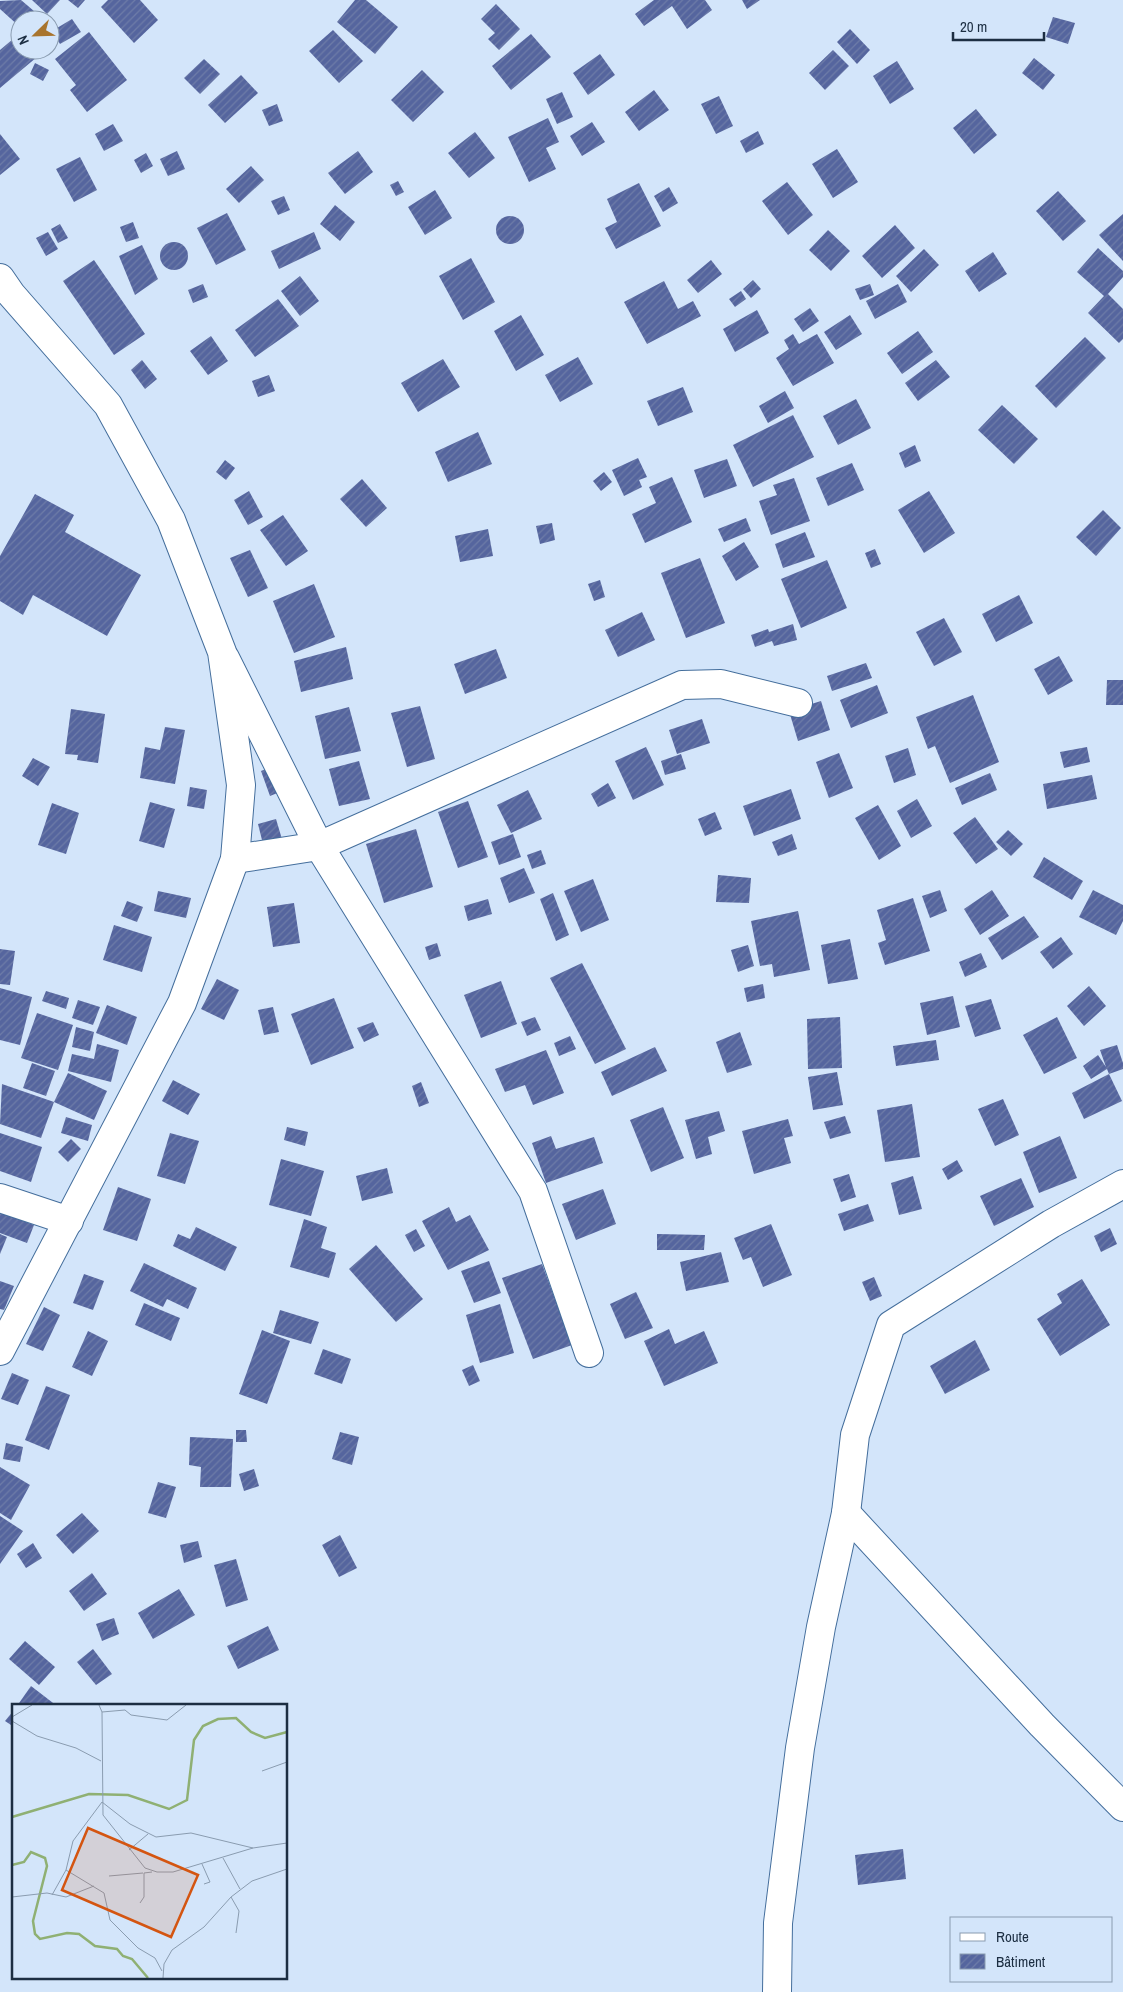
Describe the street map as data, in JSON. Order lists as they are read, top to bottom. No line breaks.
{"legend":["Route","Bâtiment"],"scale_bar":"20 m","north":"bottom left"}
